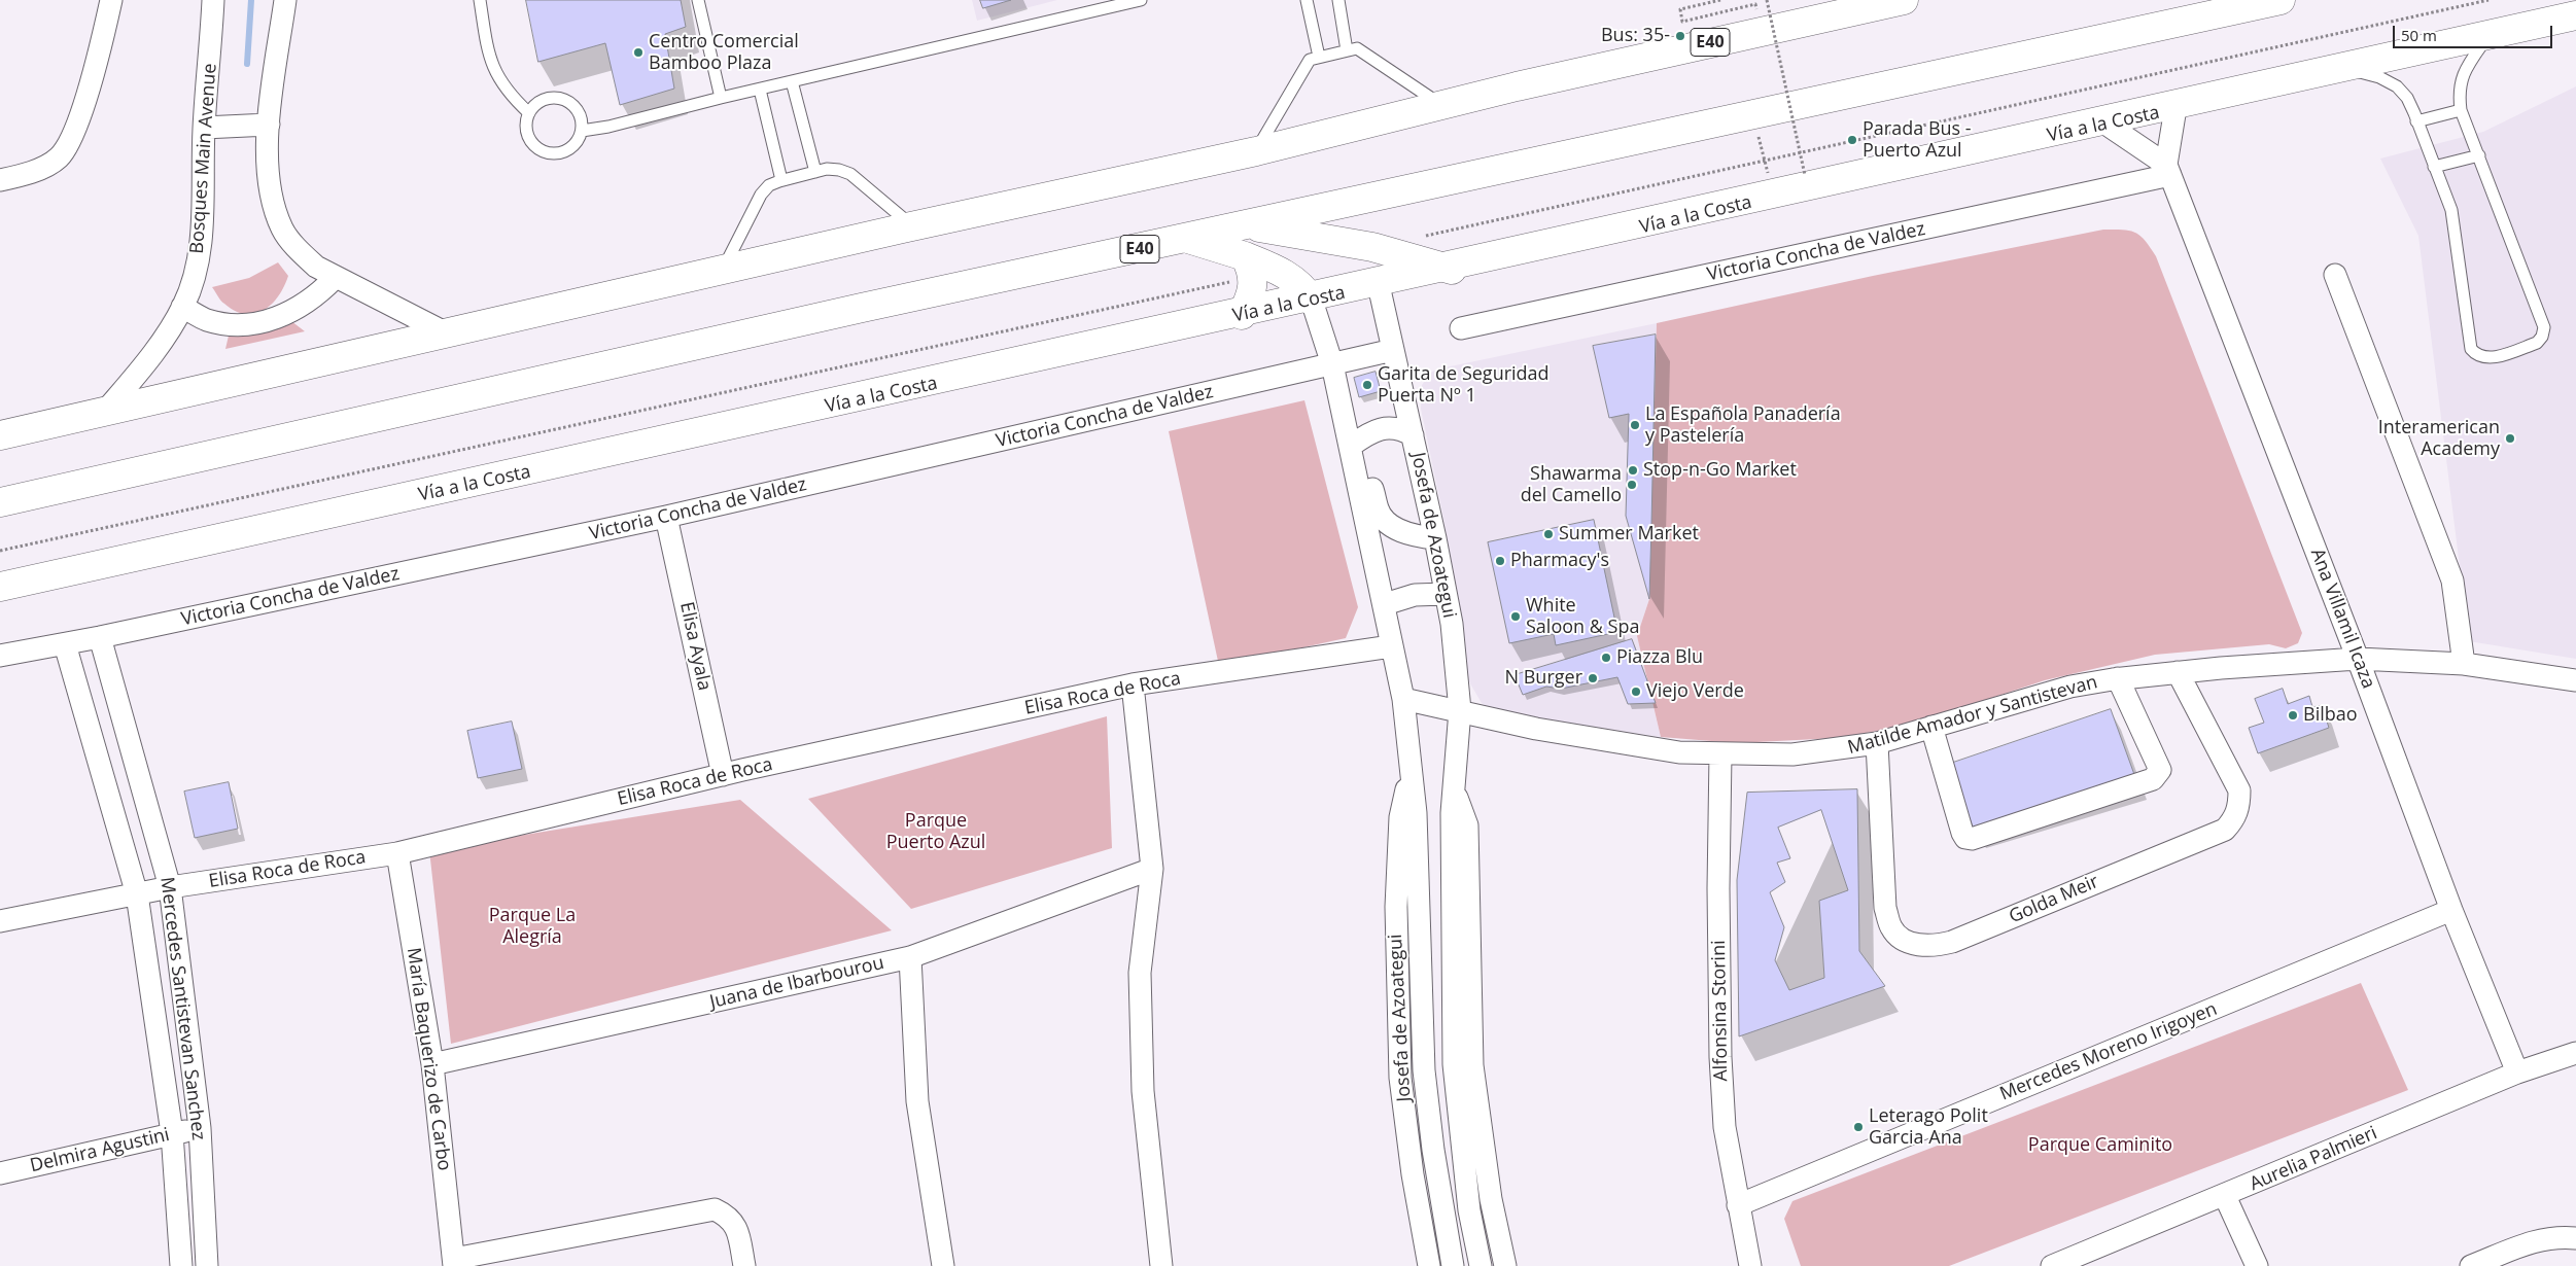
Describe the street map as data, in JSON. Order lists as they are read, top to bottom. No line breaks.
{"streets":{"main road":["E40","Vía a la Costa"],"street":["Bosques Main Avenue","Victoria Concha de Valdez","Josefa de Azoategui","Ana Villamil Icaza","Elisa Ayala","Elisa Roca de Roca","Matilde Amador y Santistevan","Golda Meir","Juana de Ibarbourou","Mercedes Santistevan Sanchez","Alfonsina Storini","Mercedes Moreno Irigoyen","María Baquerizo de Carbo","Delmira Agustini","Aurelia Palmieri"]},"crossings":[["E40","Bosques Main Avenue"],["Vía a la Costa","Josefa de Azoategui"],["Vía a la Costa","Ana Villamil Icaza"],["Victoria Concha de Valdez","Josefa de Azoategui"],["Victoria Concha de Valdez","Ana Villamil Icaza"],["Victoria Concha de Valdez","Elisa Ayala"],["Victoria Concha de Valdez","Mercedes Santistevan Sanchez"],["Josefa de Azoategui","Elisa Roca de Roca"],["Josefa de Azoategui","Matilde Amador y Santistevan"],["Ana Villamil Icaza","Matilde Amador y Santistevan"],["Ana Villamil Icaza","Mercedes Moreno Irigoyen"],["Ana Villamil Icaza","Aurelia Palmieri"],["Elisa Ayala","Elisa Roca de Roca"],["Elisa Roca de Roca","Mercedes Santistevan Sanchez"],["Elisa Roca de Roca","María Baquerizo de Carbo"],["Matilde Amador y Santistevan","Golda Meir"],["Matilde Amador y Santistevan","Alfonsina Storini"],["Juana de Ibarbourou","María Baquerizo de Carbo"],["Mercedes Santistevan Sanchez","Delmira Agustini"],["Alfonsina Storini","Mercedes Moreno Irigoyen"]],"parks":["Parque Puerto Azul","Parque La Alegría","Parque Caminito"],"places":["Bus: 35-","Centro Comercial Bamboo Plaza","Parada Bus - Puerto Azul","Garita de Seguridad Puerta Nº 1","La Española Panadería y Pastelería","Interamerican Academy","Stop-n-Go Market","Shawarma del Camello","Summer Market","Pharmacy's","White Saloon & Spa","Piazza Blu","N Burger","Viejo Verde","Bilbao","Leterago Polit Garcia Ana"],"scale_bar":"50 m"}
